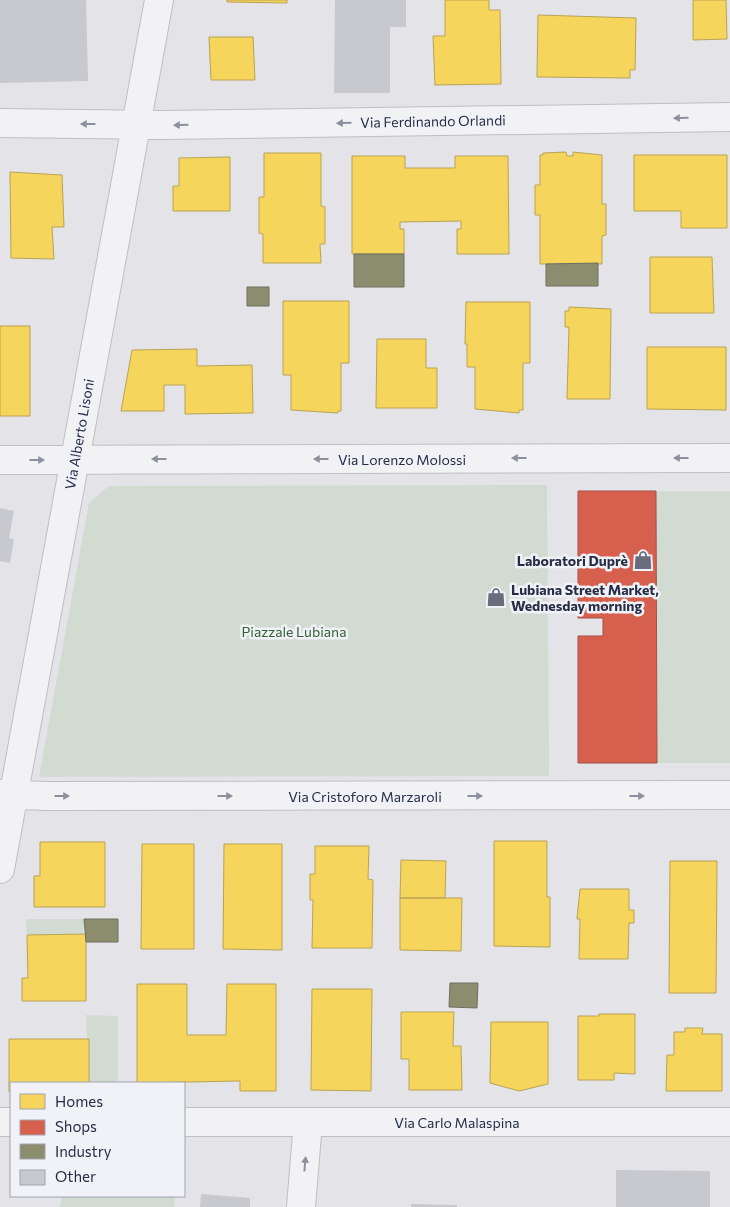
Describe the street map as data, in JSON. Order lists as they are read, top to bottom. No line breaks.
{"streets":{"street":["Via Ferdinando Orlandi","Via Alberto Lisoni","Via Lorenzo Molossi","Via Cristoforo Marzaroli","Via Carlo Malaspina"]},"crossings":[["Via Ferdinando Orlandi","Via Alberto Lisoni"],["Via Alberto Lisoni","Via Lorenzo Molossi"],["Via Alberto Lisoni","Via Cristoforo Marzaroli"]],"one_way":["Via Ferdinando Orlandi","Via Cristoforo Marzaroli"],"parks":["Piazzale Lubiana"],"places":{"shop":["Laboratori Duprè","Lubiana Street Market, Wednesday morning"]},"legend":["Homes","Shops","Industry","Other"]}
